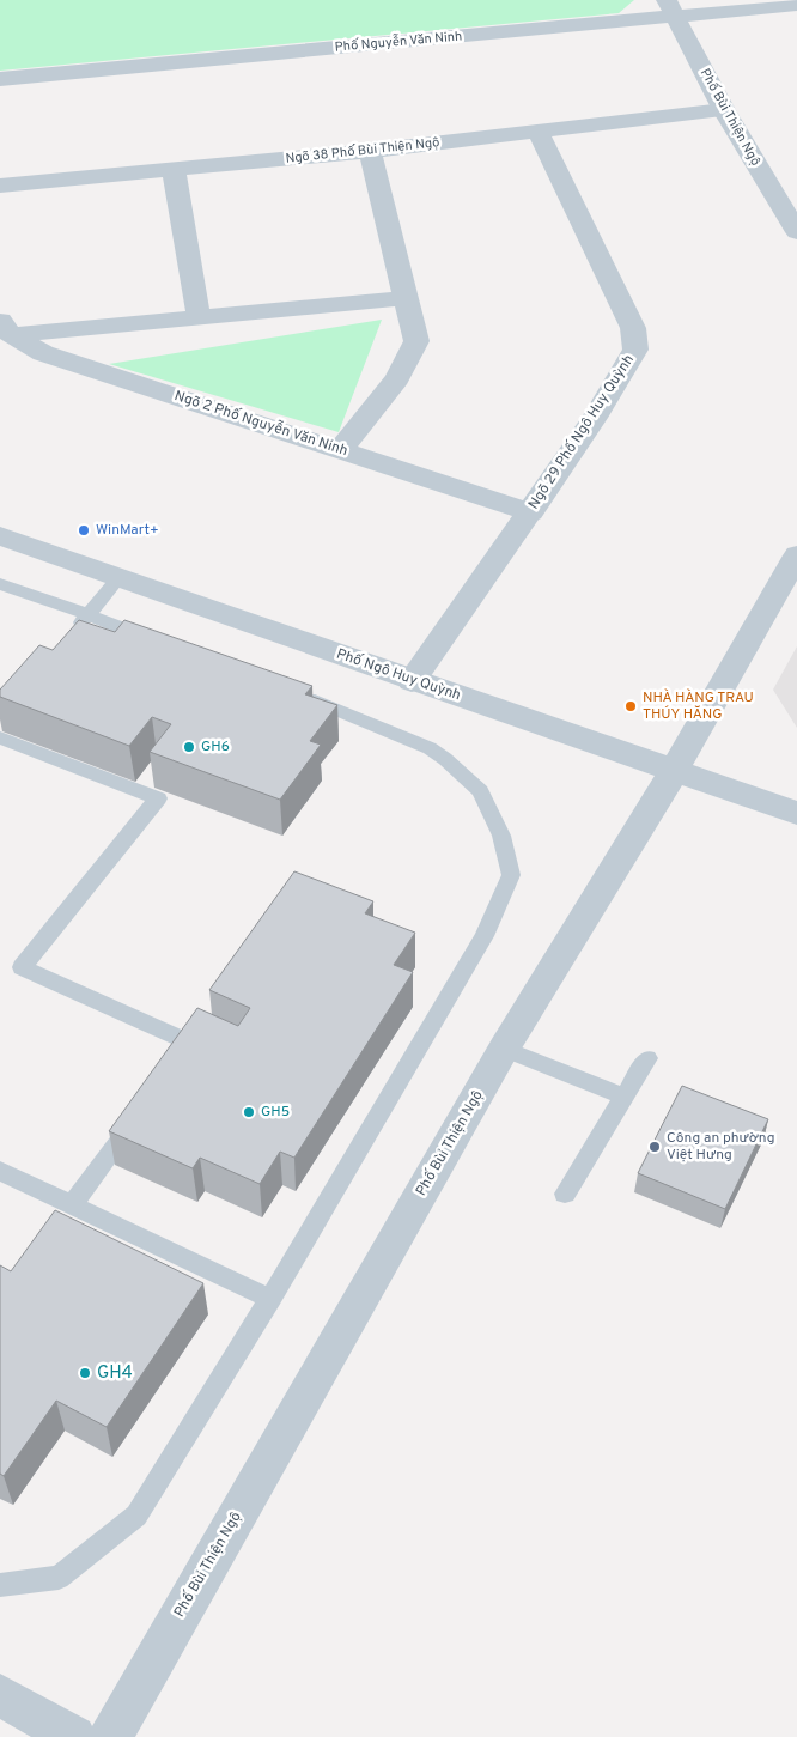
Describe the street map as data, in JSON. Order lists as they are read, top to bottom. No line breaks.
{"streets":{"street":["Phố Nguyễn Văn Ninh","Phố Bùi Thiện Ngộ","Ngõ 38 Phố Bùi Thiện Ngộ","Ngõ 2 Phố Nguyễn Văn Ninh","Ngõ 29 Phố Ngô Huy Quỳnh","Phố Ngô Huy Quỳnh"]},"crossings":[["Phố Nguyễn Văn Ninh","Phố Bùi Thiện Ngộ"],["Phố Bùi Thiện Ngộ","Ngõ 38 Phố Bùi Thiện Ngộ"],["Phố Bùi Thiện Ngộ","Phố Ngô Huy Quỳnh"],["Ngõ 38 Phố Bùi Thiện Ngộ","Ngõ 29 Phố Ngô Huy Quỳnh"],["Ngõ 2 Phố Nguyễn Văn Ninh","Ngõ 29 Phố Ngô Huy Quỳnh"],["Ngõ 29 Phố Ngô Huy Quỳnh","Phố Ngô Huy Quỳnh"]],"places":["WinMart+","NHÀ HÀNG TRAU THÚY HĂNG","GH6","GH5","Công an phường Việt Hưng","GH4"]}
